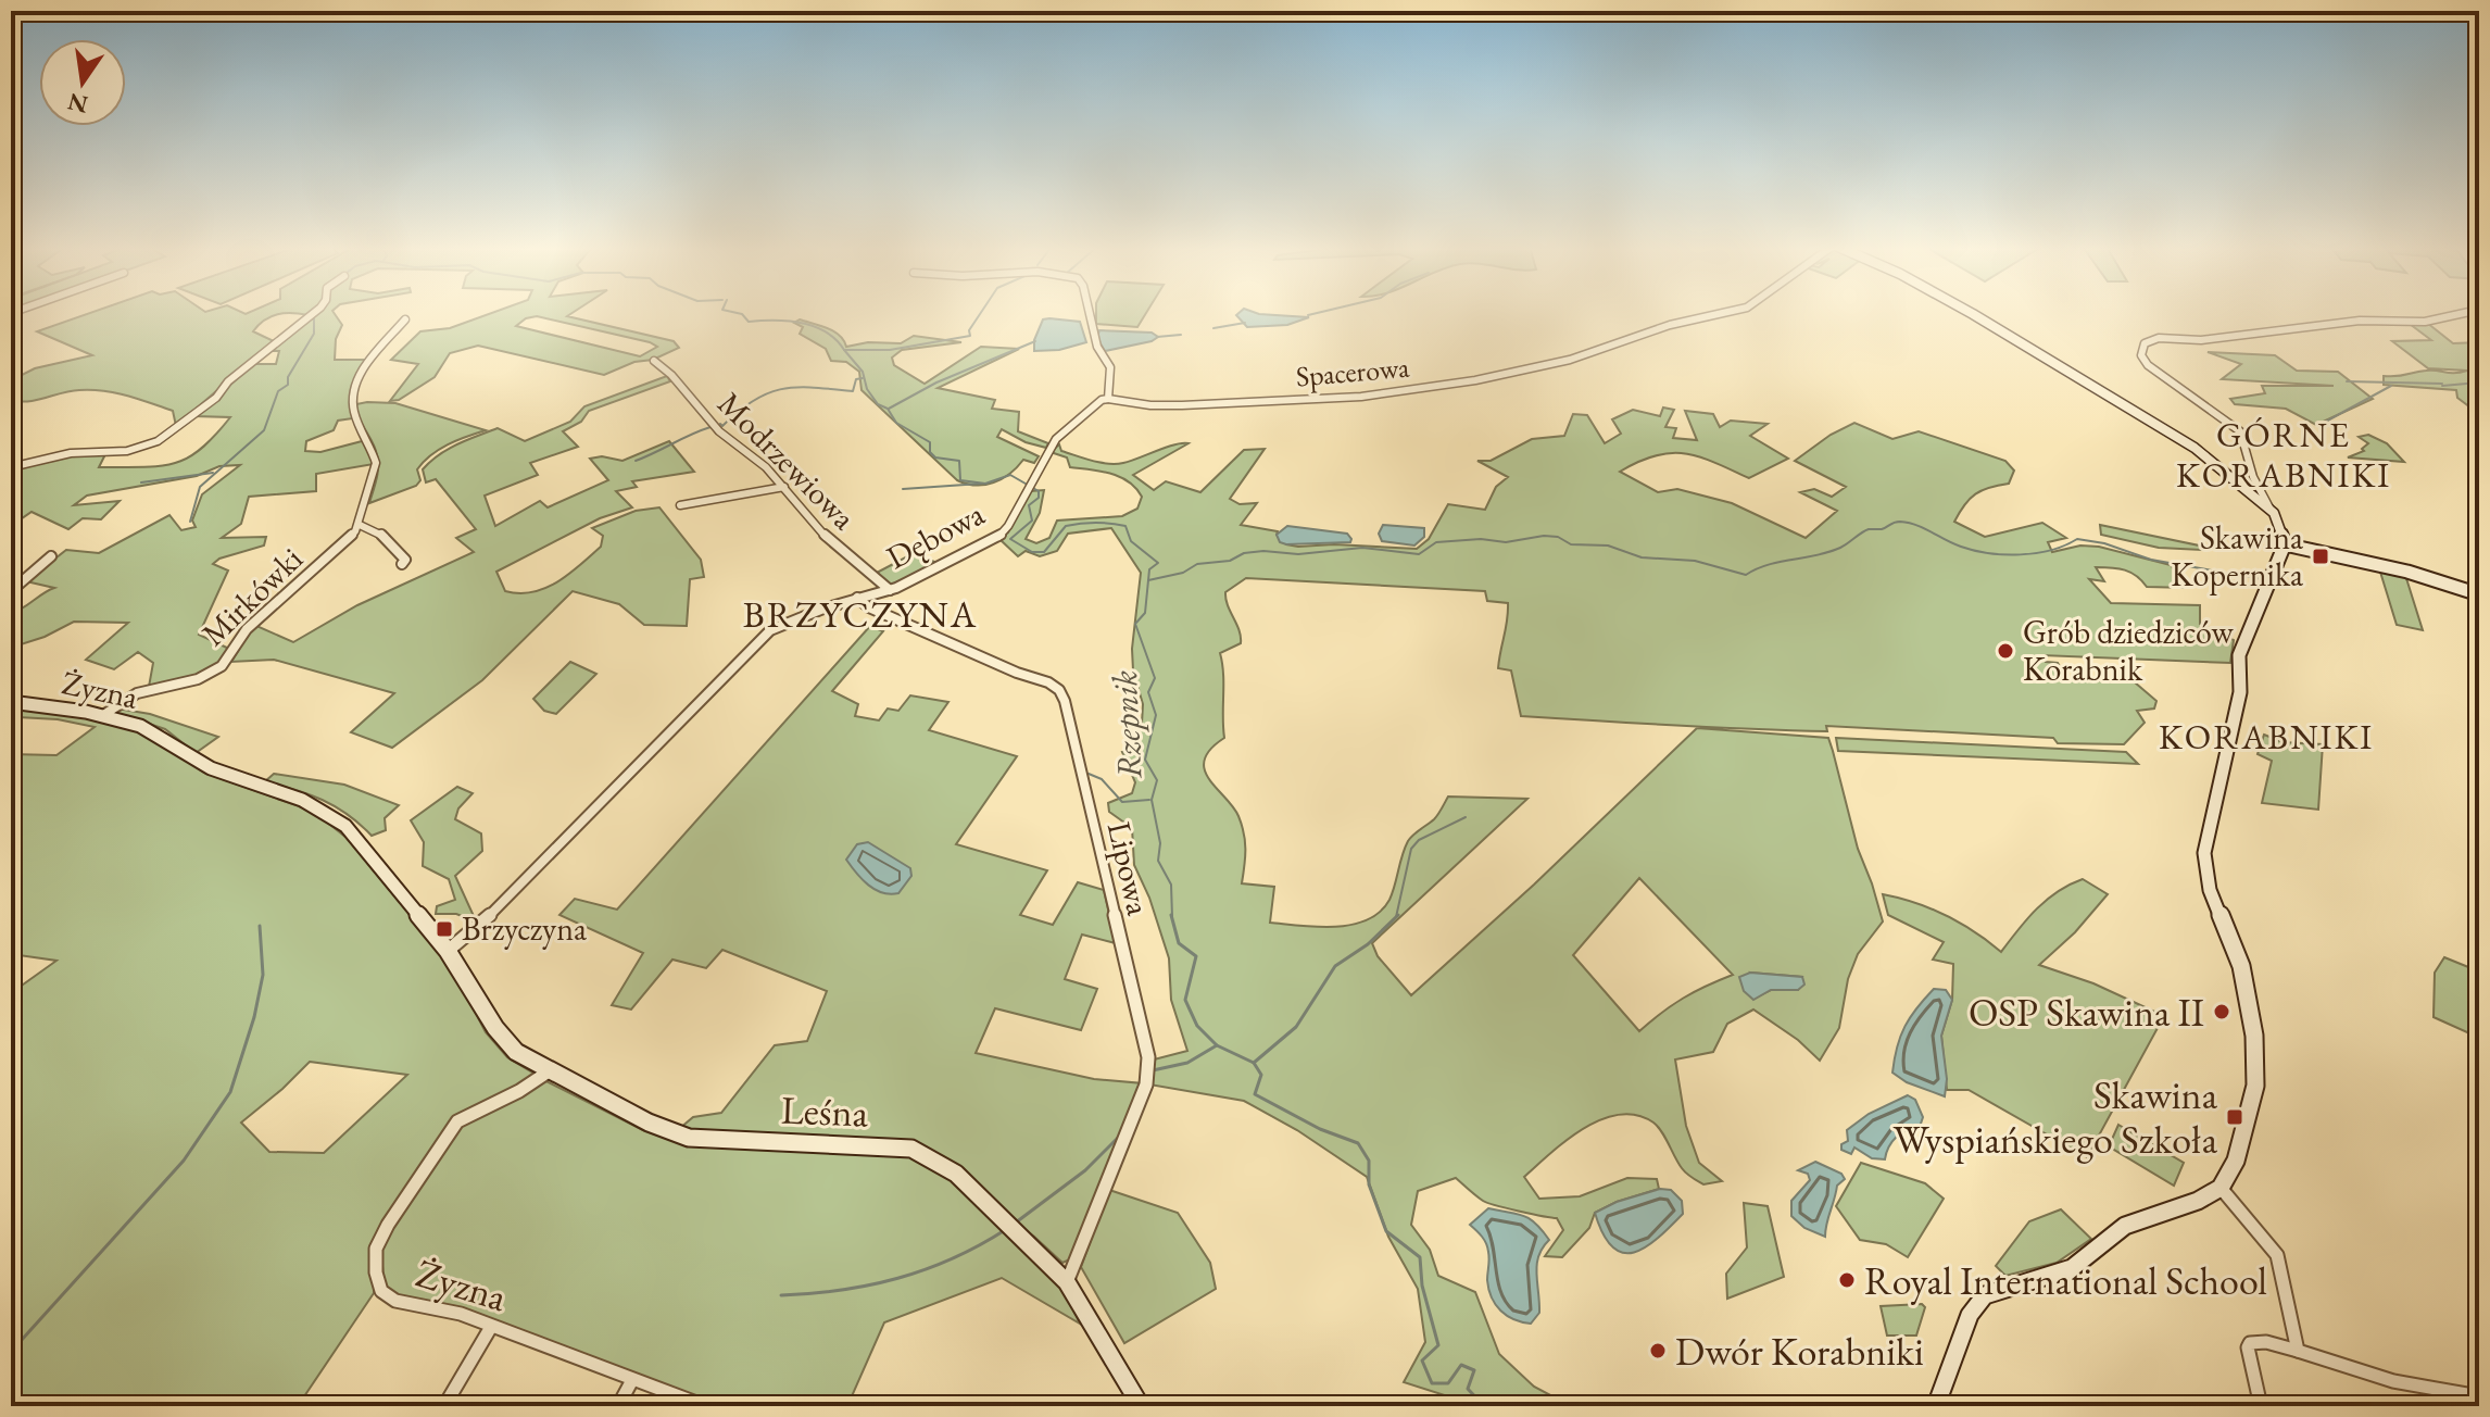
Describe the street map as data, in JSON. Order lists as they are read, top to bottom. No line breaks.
{"streets":{"street":["Spacerowa","Modrzewiowa","Dębowa","Mirkówki","Żyzna","Lipowa","Leśna"]},"crossings":[["Spacerowa","Dębowa"],["Modrzewiowa","Dębowa"],["Dębowa","Żyzna"],["Dębowa","Lipowa"],["Dębowa","Leśna"],["Mirkówki","Żyzna"],["Żyzna","Leśna"],["Lipowa","Leśna"]],"districts":["GÓRNE KORABNIKI","BRZYCZYNA","KORABNIKI"],"water":["Rzepnik"],"places":{"transit":["Skawina Kopernika","Brzyczyna","Skawina Wyspiańskiego Szkoła"],"other":["Grób dziedziców Korabnik","OSP Skawina II","Royal International School","Dwór Korabniki"]},"north":"bottom"}
